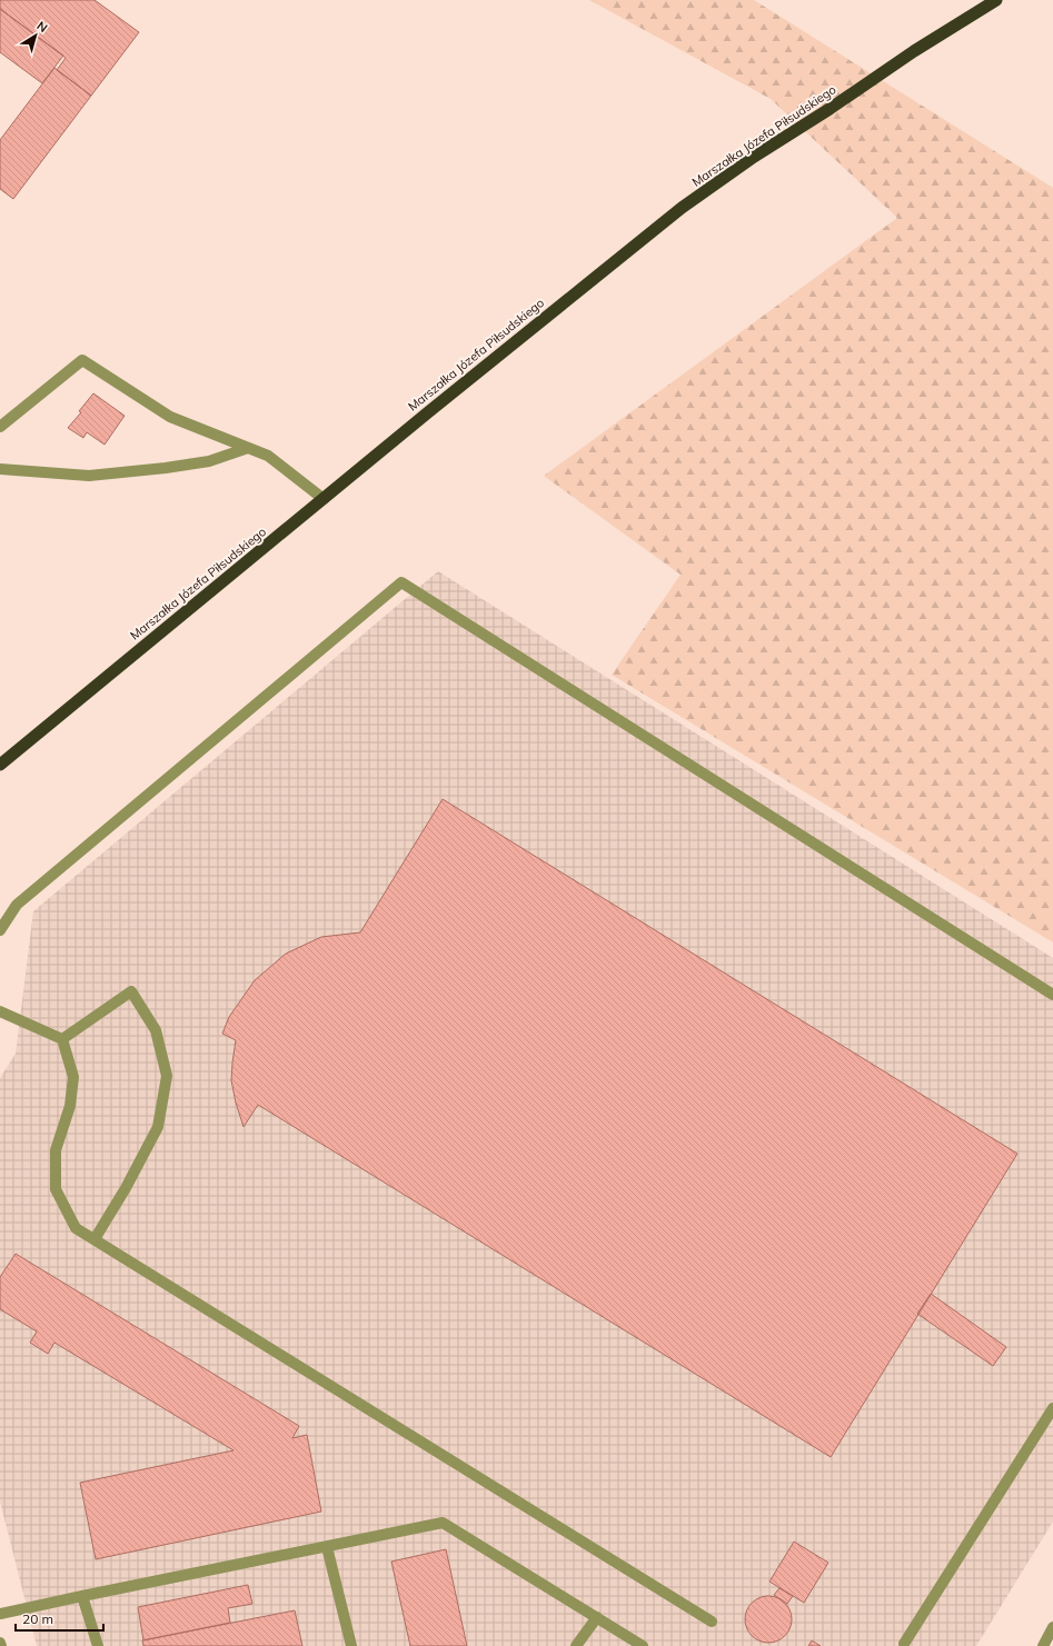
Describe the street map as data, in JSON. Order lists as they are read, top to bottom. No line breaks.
{"streets":{"highway":["Marszałka Józefa Piłsudskiego"]},"scale_bar":"20 m","north":"top right"}
